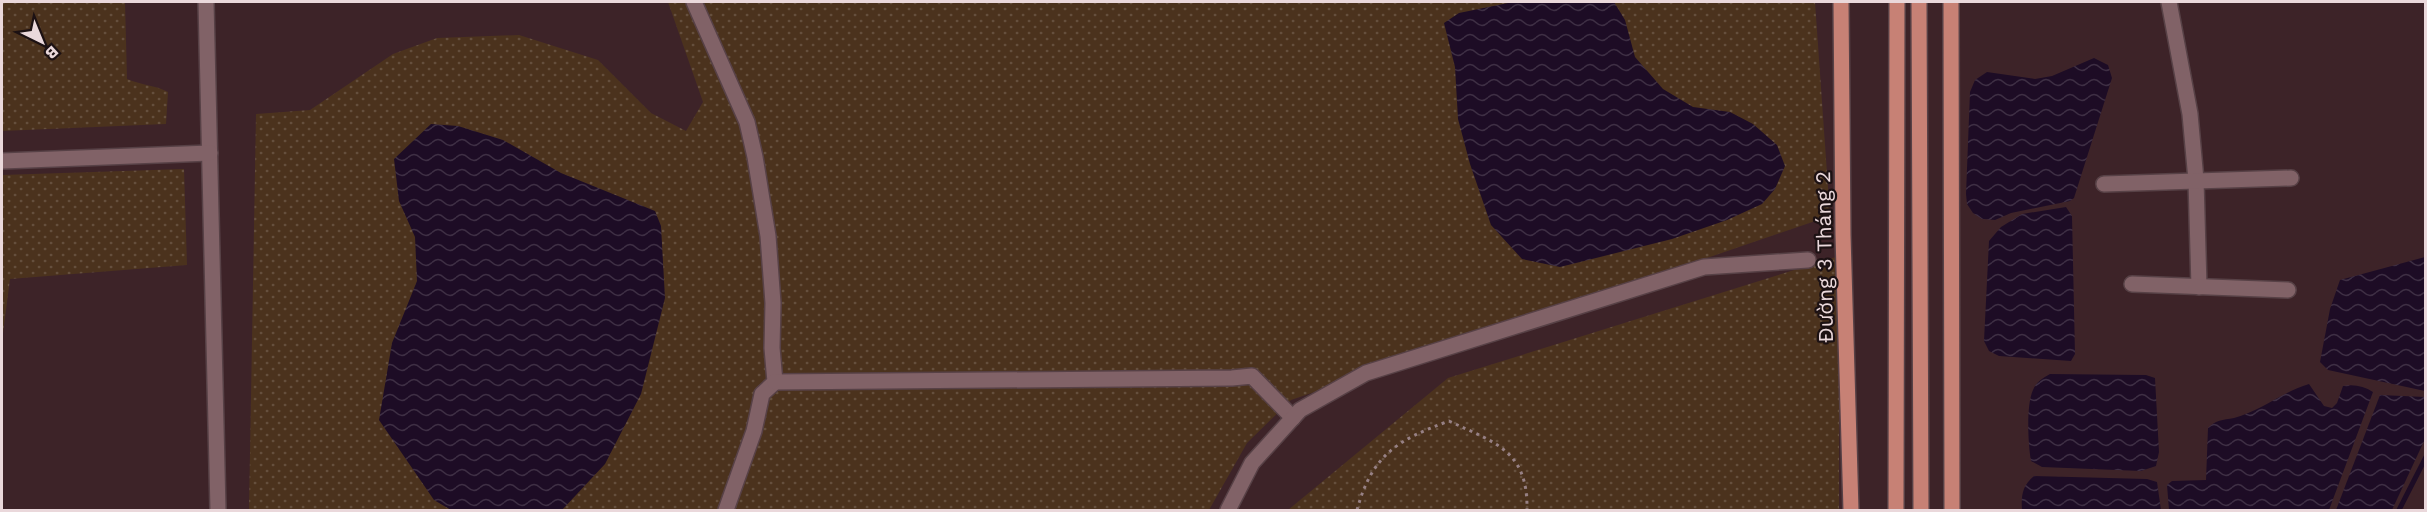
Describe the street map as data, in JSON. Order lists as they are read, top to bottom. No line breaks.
{"streets":{"main road":["Đường 3 Tháng 2"]},"north":"bottom right"}
